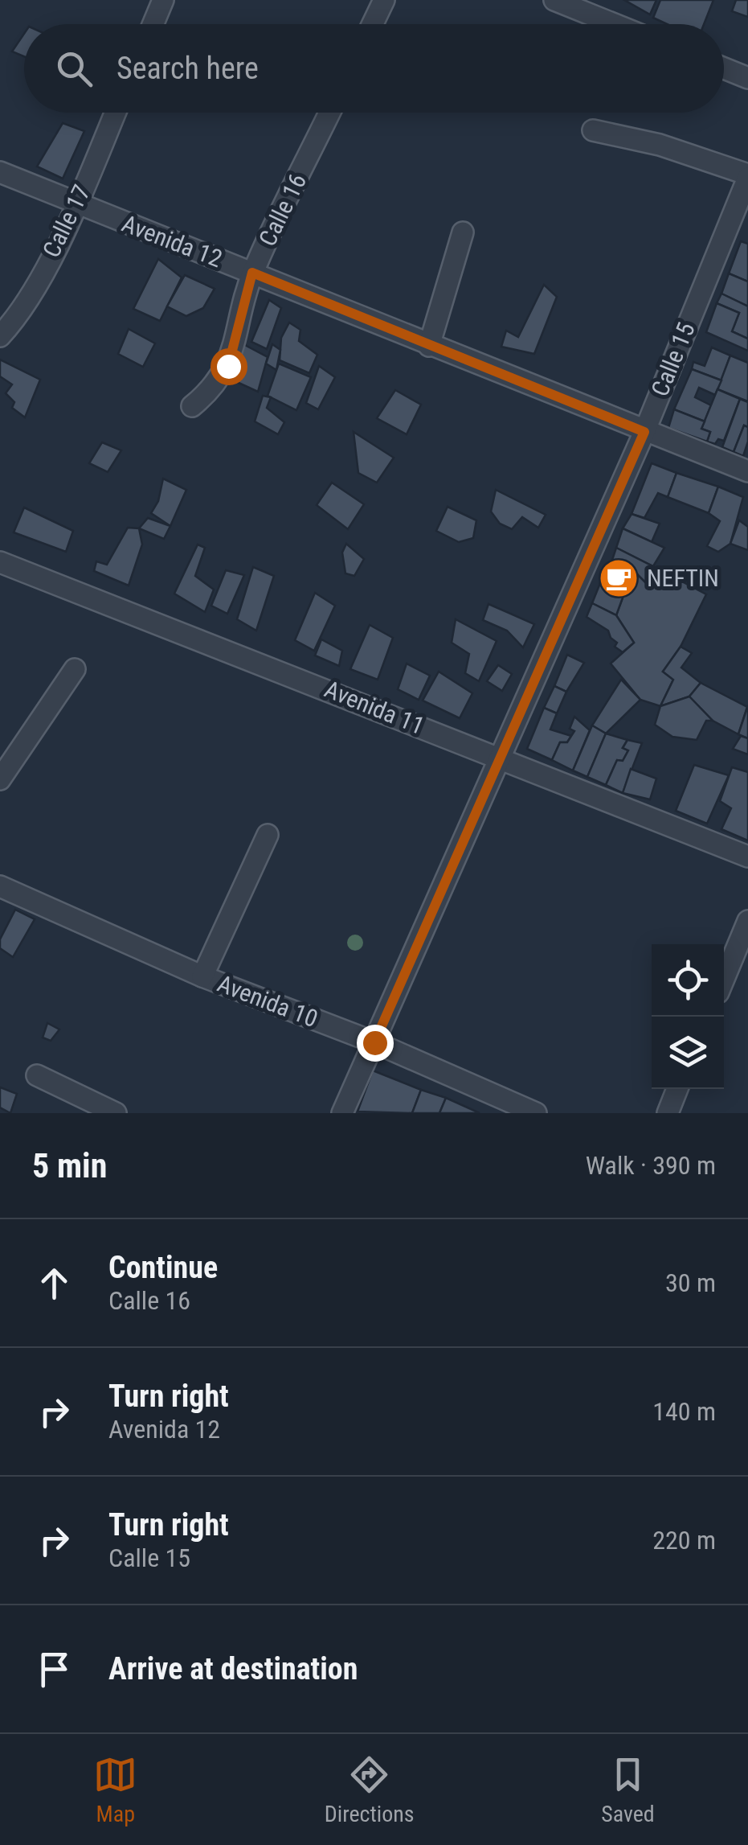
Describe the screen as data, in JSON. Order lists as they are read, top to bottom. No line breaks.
{"streets":{"street":["Calle 16","Calle 17","Avenida 12","Calle 15","Avenida 11","Avenida 10"]},"crossings":[["Calle 16","Avenida 12"],["Calle 17","Avenida 12"],["Avenida 12","Calle 15"],["Calle 15","Avenida 11"],["Calle 15","Avenida 10"]],"places":{"cafe":["NEFTIN"]},"page":{"search":"Search here","heading":["5 min","Walk · 390 m"],"list":[["Continue","Calle 16","30 m"],["Turn right","Avenida 12","140 m"],["Turn right","Calle 15","220 m"],"Arrive at destination"],"nav":["Map","Directions","Saved"]}}
